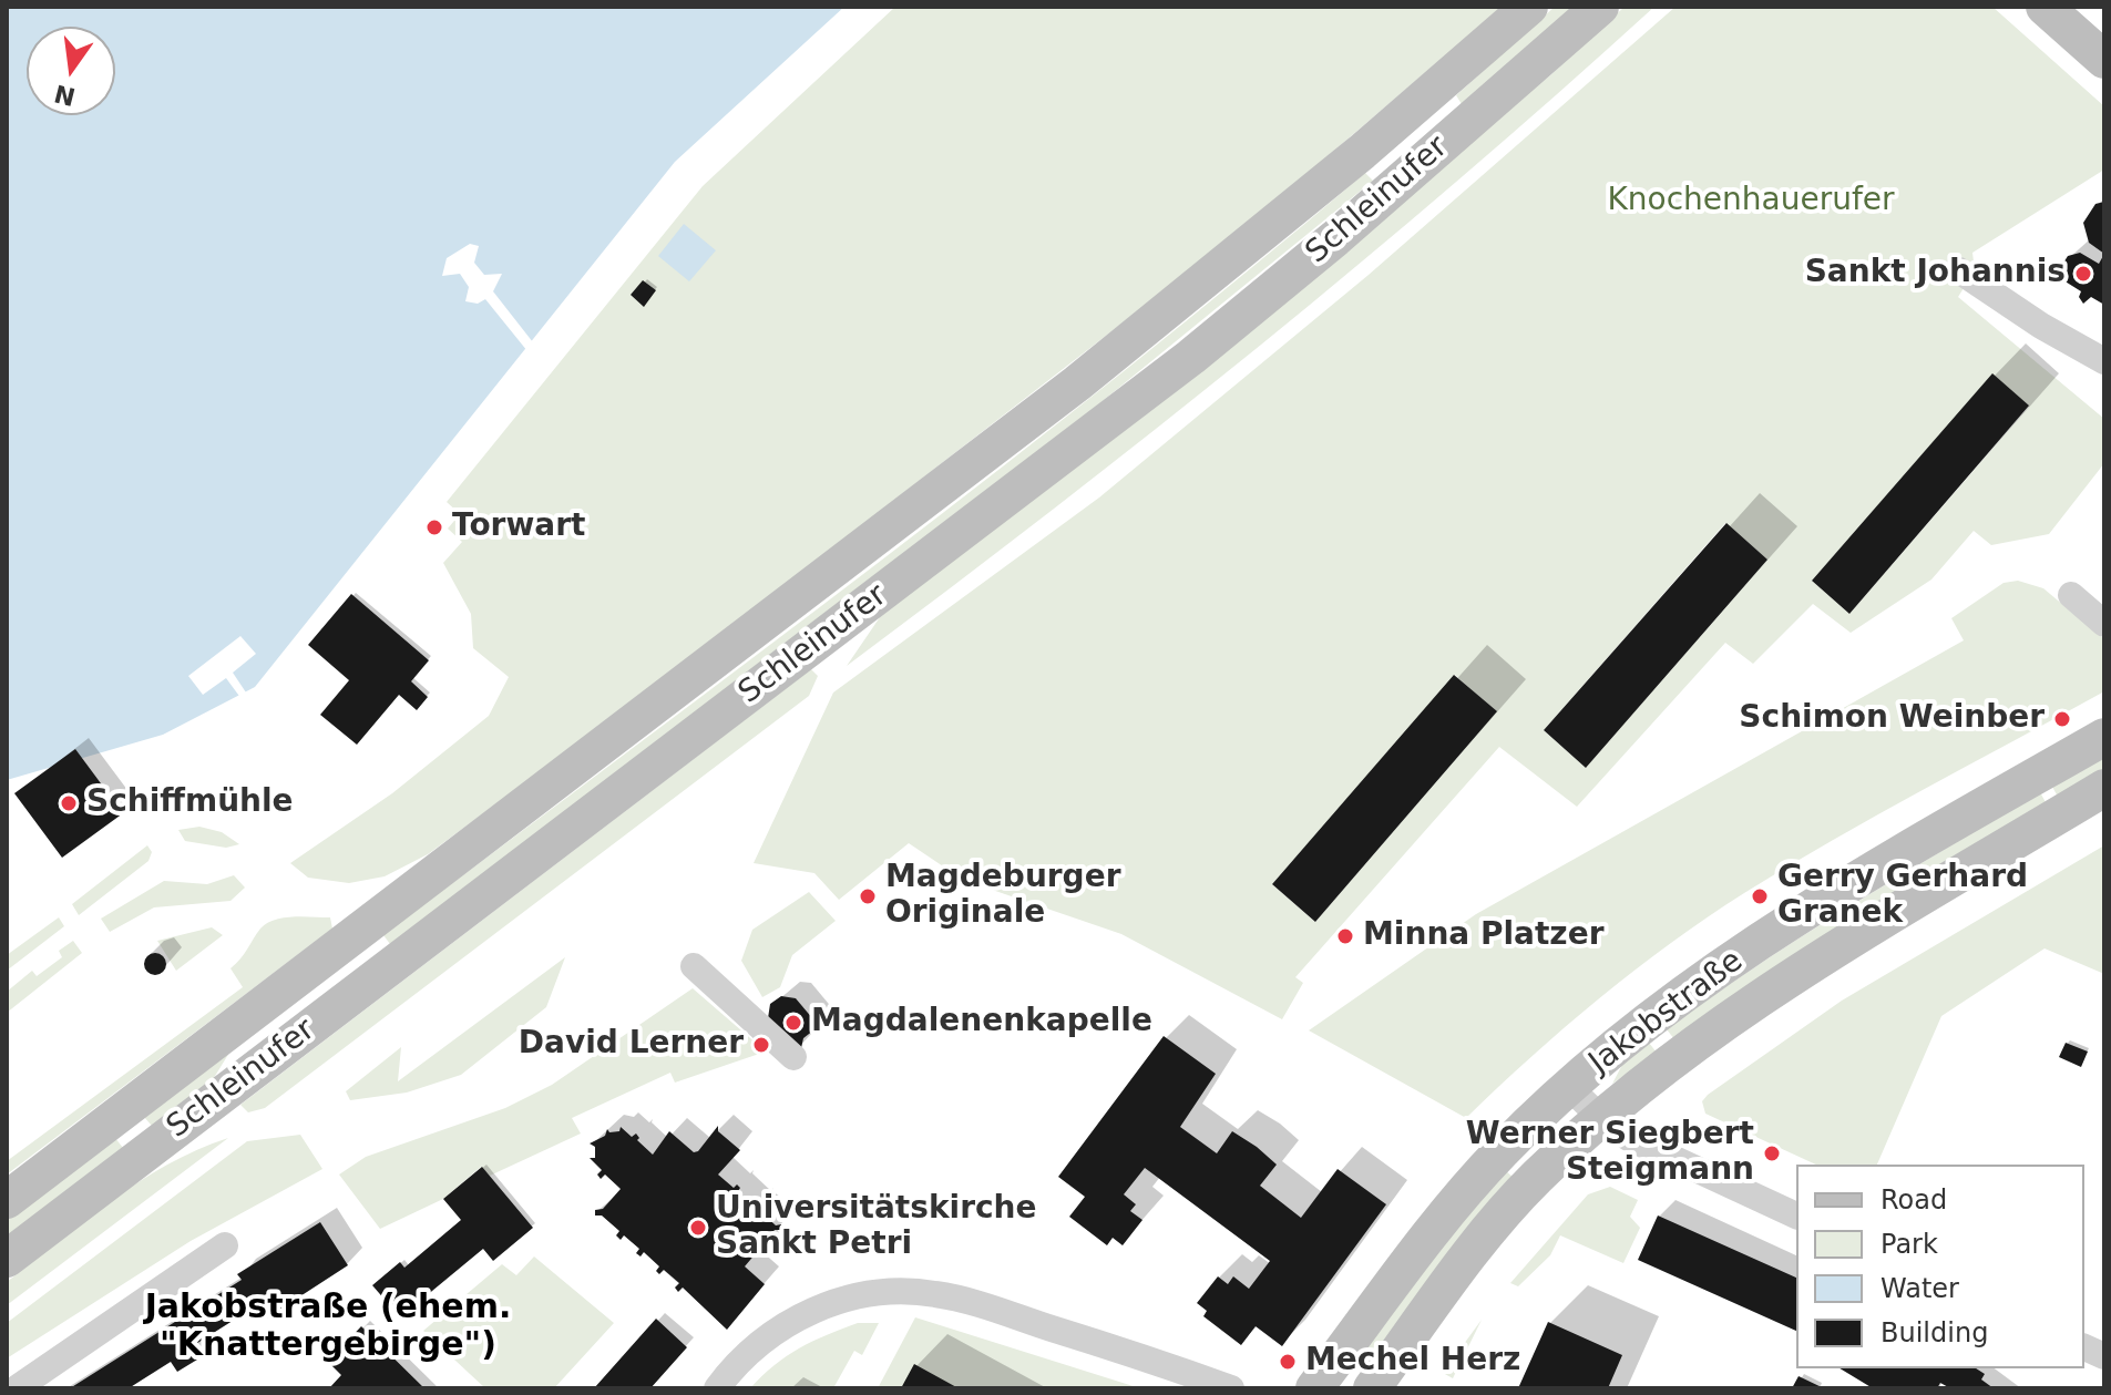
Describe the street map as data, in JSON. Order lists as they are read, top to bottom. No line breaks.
{"streets":{"main road":["Schleinufer","Jakobstraße"]},"districts":["Jakobstraße (ehem. \"Knattergebirge\")"],"parks":["Knochenhauerufer"],"places":["Sankt Johannis","Torwart","Schimon Weinber","Schiffmühle","Magdeburger Originale","Gerry Gerhard Granek","Minna Platzer","Magdalenenkapelle","David Lerner","Werner Siegbert Steigmann","Universitätskirche Sankt Petri","Mechel Herz"],"legend":["Road","Park","Water","Building"],"north":"bottom"}
